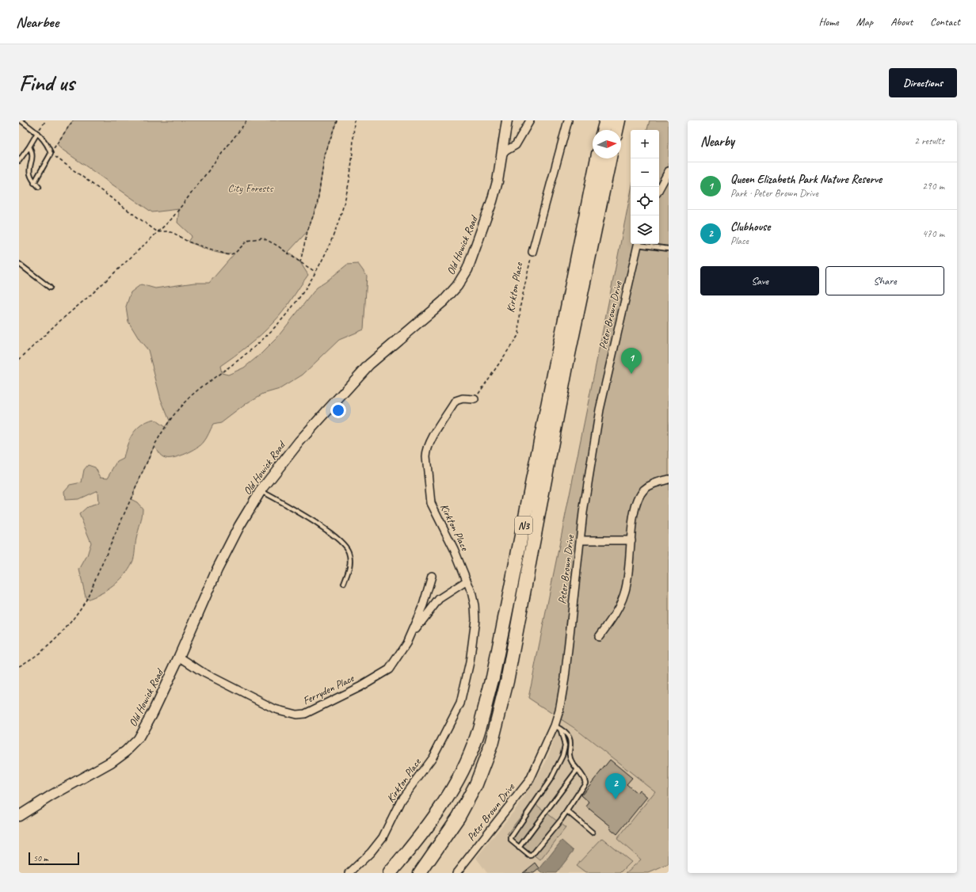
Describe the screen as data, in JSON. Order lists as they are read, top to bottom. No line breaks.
{"streets":{"highway":["N3"],"main road":["Old Howick Road"],"street":["Kirkton Place","Peter Brown Drive","Ferryden Place"]},"crossings":[["Old Howick Road","Ferryden Place"],["Kirkton Place","Ferryden Place"]],"parks":["City Forests"],"scale_bar":"50 m","north":"right","page":{"header":"Nearbee","nav":["Home","Map","About","Contact"],"buttons":["Directions",["Save","Share"]],"title":"Find us","heading":["Nearby","2 results"],"map_buttons":["+","−"],"list":[{"mark":"1","name":"Queen Elizabeth Park Nature Reserve","note":"Park · Peter Brown Drive","value":"290 m"},{"mark":"2","name":"Clubhouse","note":"Place","value":"470 m"}],"pins":["1","2"],"scale":"50 m"}}
